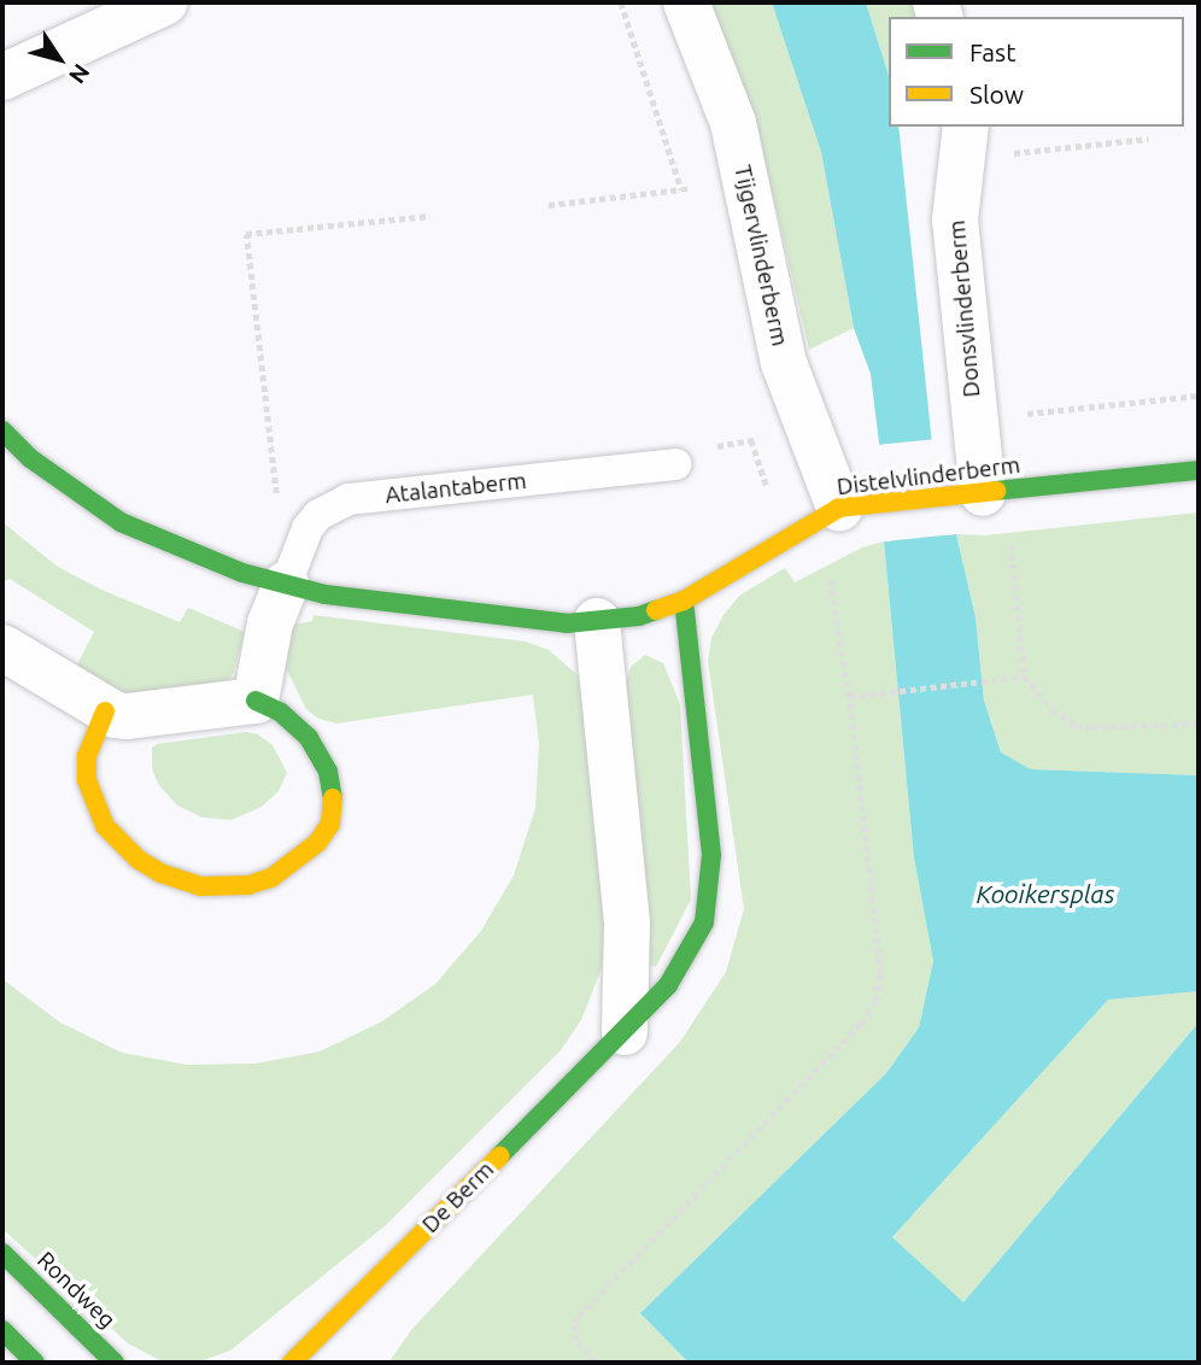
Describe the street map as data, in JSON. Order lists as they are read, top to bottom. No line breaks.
{"streets":{"street":["Tijgervlinderberm","Donsvlinderberm","Distelvlinderberm","De Berm","Rondweg"],"lane":["Atalantaberm"]},"crossings":[["Tijgervlinderberm","Distelvlinderberm"],["Donsvlinderberm","Distelvlinderberm"],["Distelvlinderberm","De Berm"]],"water":["Kooikersplas"],"legend":["Fast","Slow"],"north":"bottom right"}
